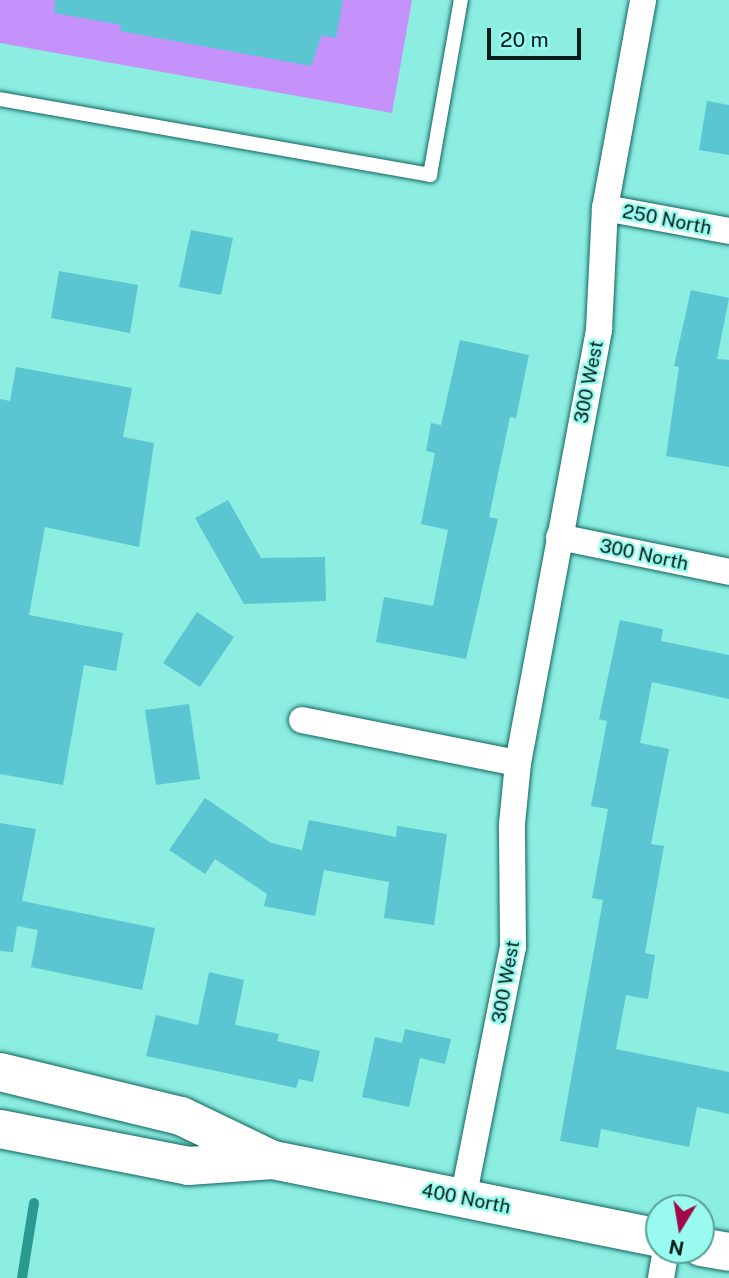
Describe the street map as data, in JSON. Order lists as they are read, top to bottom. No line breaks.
{"streets":{"main road":["400 North"],"street":["250 North","300 West","300 North"]},"crossings":[["250 North","300 West"],["300 West","300 North"],["300 West","400 North"]],"scale_bar":"20 m","north":"bottom"}
